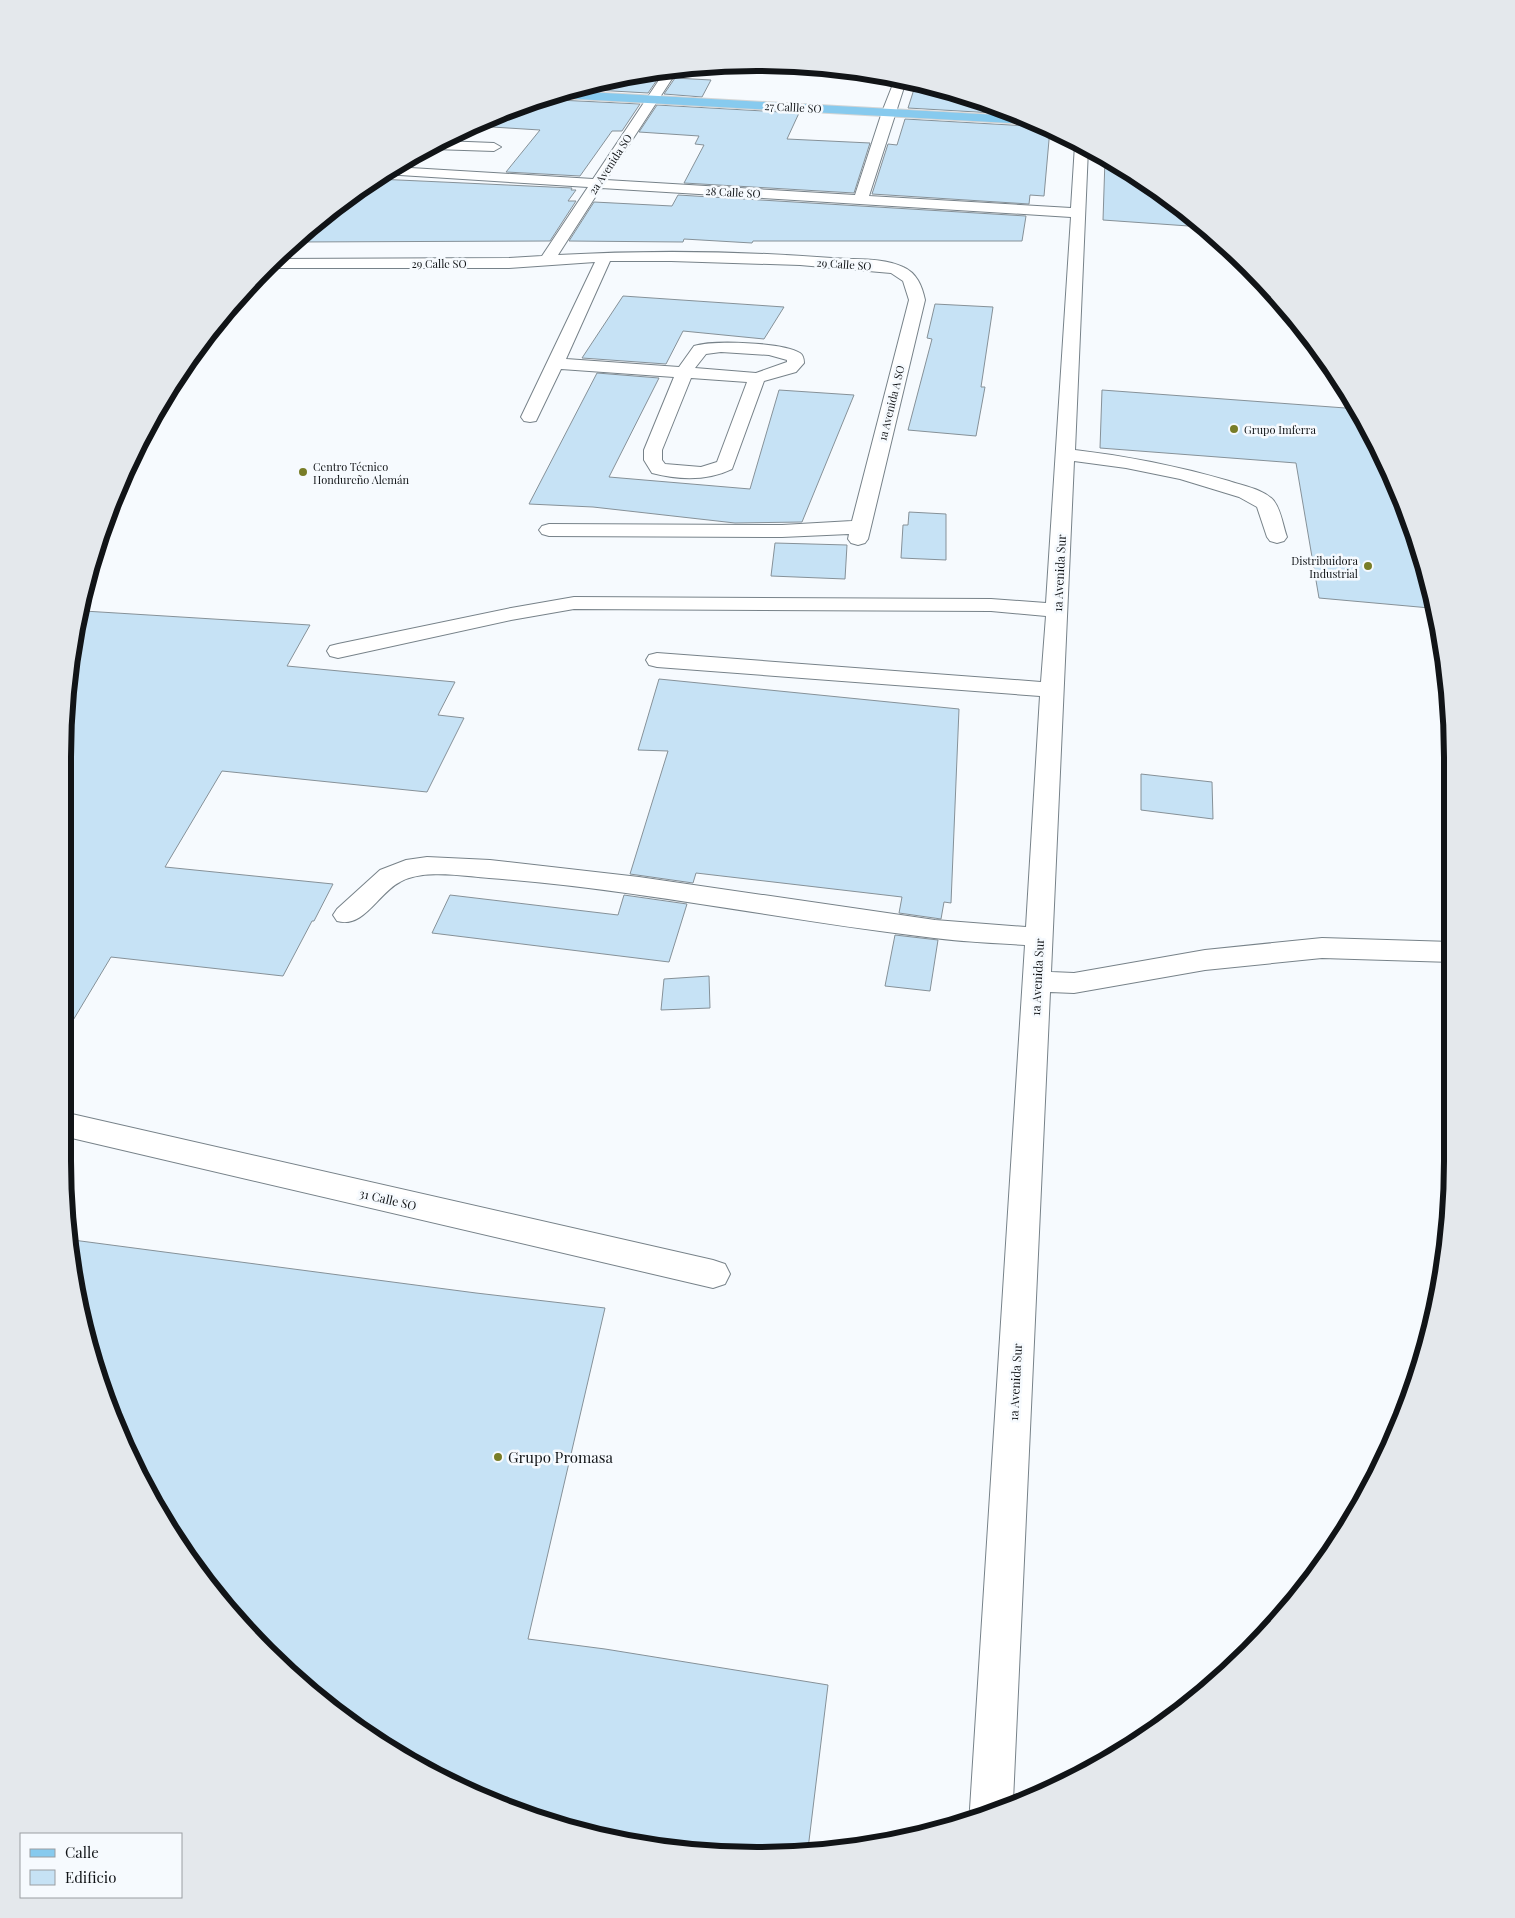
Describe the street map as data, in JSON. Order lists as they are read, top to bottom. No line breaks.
{"streets":{"main road":["27 Callle SO"],"street":["2a Avenida SO","28 Calle SO","29 Calle SO","1a Avenida A SO","1a Avenida Sur","31 Calle SO"]},"crossings":[["27 Callle SO","2a Avenida SO"],["2a Avenida SO","28 Calle SO"],["2a Avenida SO","29 Calle SO"],["28 Calle SO","1a Avenida Sur"],["29 Calle SO","1a Avenida A SO"]],"places":["Grupo Imferra","Centro Técnico Hondureño Alemán","Distribuidora Industrial","Grupo Promasa"],"legend":["Calle","Edificio"]}
